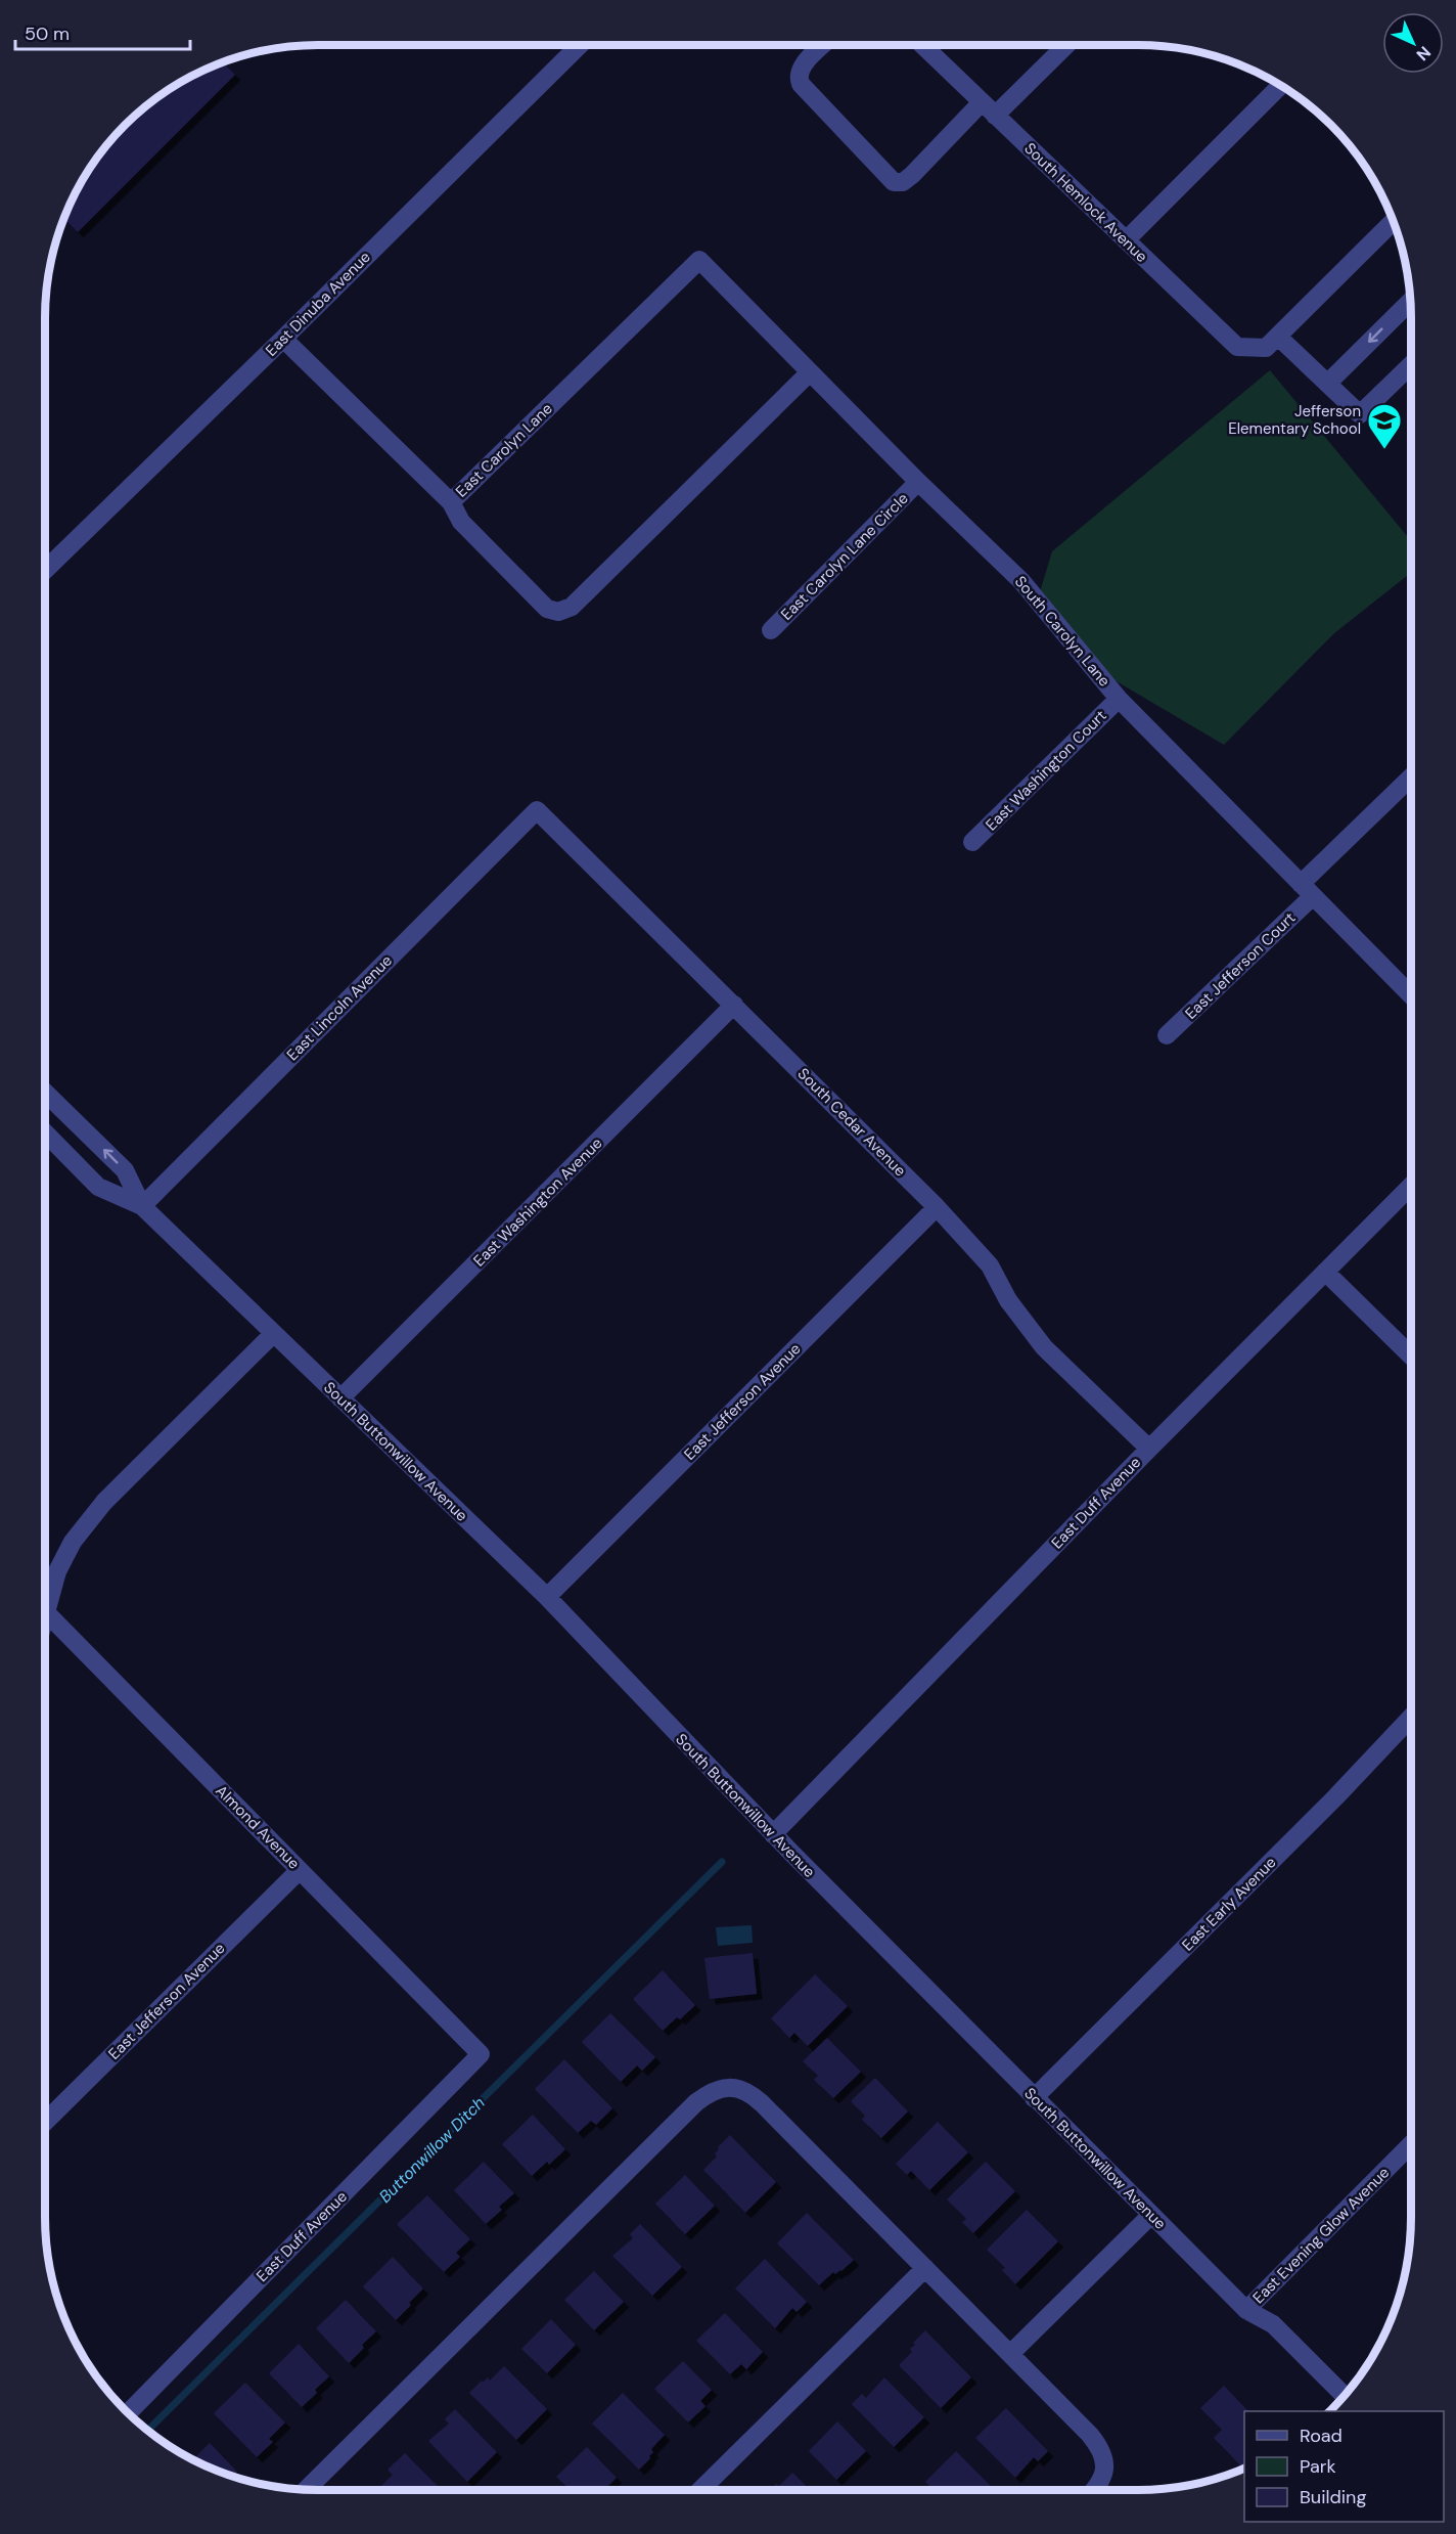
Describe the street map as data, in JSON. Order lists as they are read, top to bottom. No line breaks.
{"streets":{"street":["South Hemlock Avenue","East Dinuba Avenue","East Carolyn Lane","East Carolyn Lane Circle","South Carolyn Lane","East Washington Court","East Jefferson Court","East Lincoln Avenue","South Cedar Avenue","East Washington Avenue","East Jefferson Avenue","South Buttonwillow Avenue","East Duff Avenue","Almond Avenue","East Early Avenue","East Evening Glow Avenue"]},"crossings":[["East Dinuba Avenue","East Carolyn Lane"],["East Carolyn Lane","South Carolyn Lane"],["East Carolyn Lane Circle","South Carolyn Lane"],["South Carolyn Lane","East Washington Court"],["South Carolyn Lane","East Jefferson Court"],["East Lincoln Avenue","South Cedar Avenue"],["East Lincoln Avenue","South Buttonwillow Avenue"],["South Cedar Avenue","East Washington Avenue"],["South Cedar Avenue","East Jefferson Avenue"],["South Cedar Avenue","East Duff Avenue"],["East Washington Avenue","South Buttonwillow Avenue"],["East Jefferson Avenue","South Buttonwillow Avenue"],["East Jefferson Avenue","Almond Avenue"],["South Buttonwillow Avenue","East Duff Avenue"],["South Buttonwillow Avenue","East Early Avenue"],["South Buttonwillow Avenue","East Evening Glow Avenue"],["East Duff Avenue","Almond Avenue"]],"water":["Buttonwillow Ditch"],"places":{"school or university":["Jefferson Elementary School"]},"legend":["Road","Park","Building"],"scale_bar":"50 m","north":"bottom right"}
